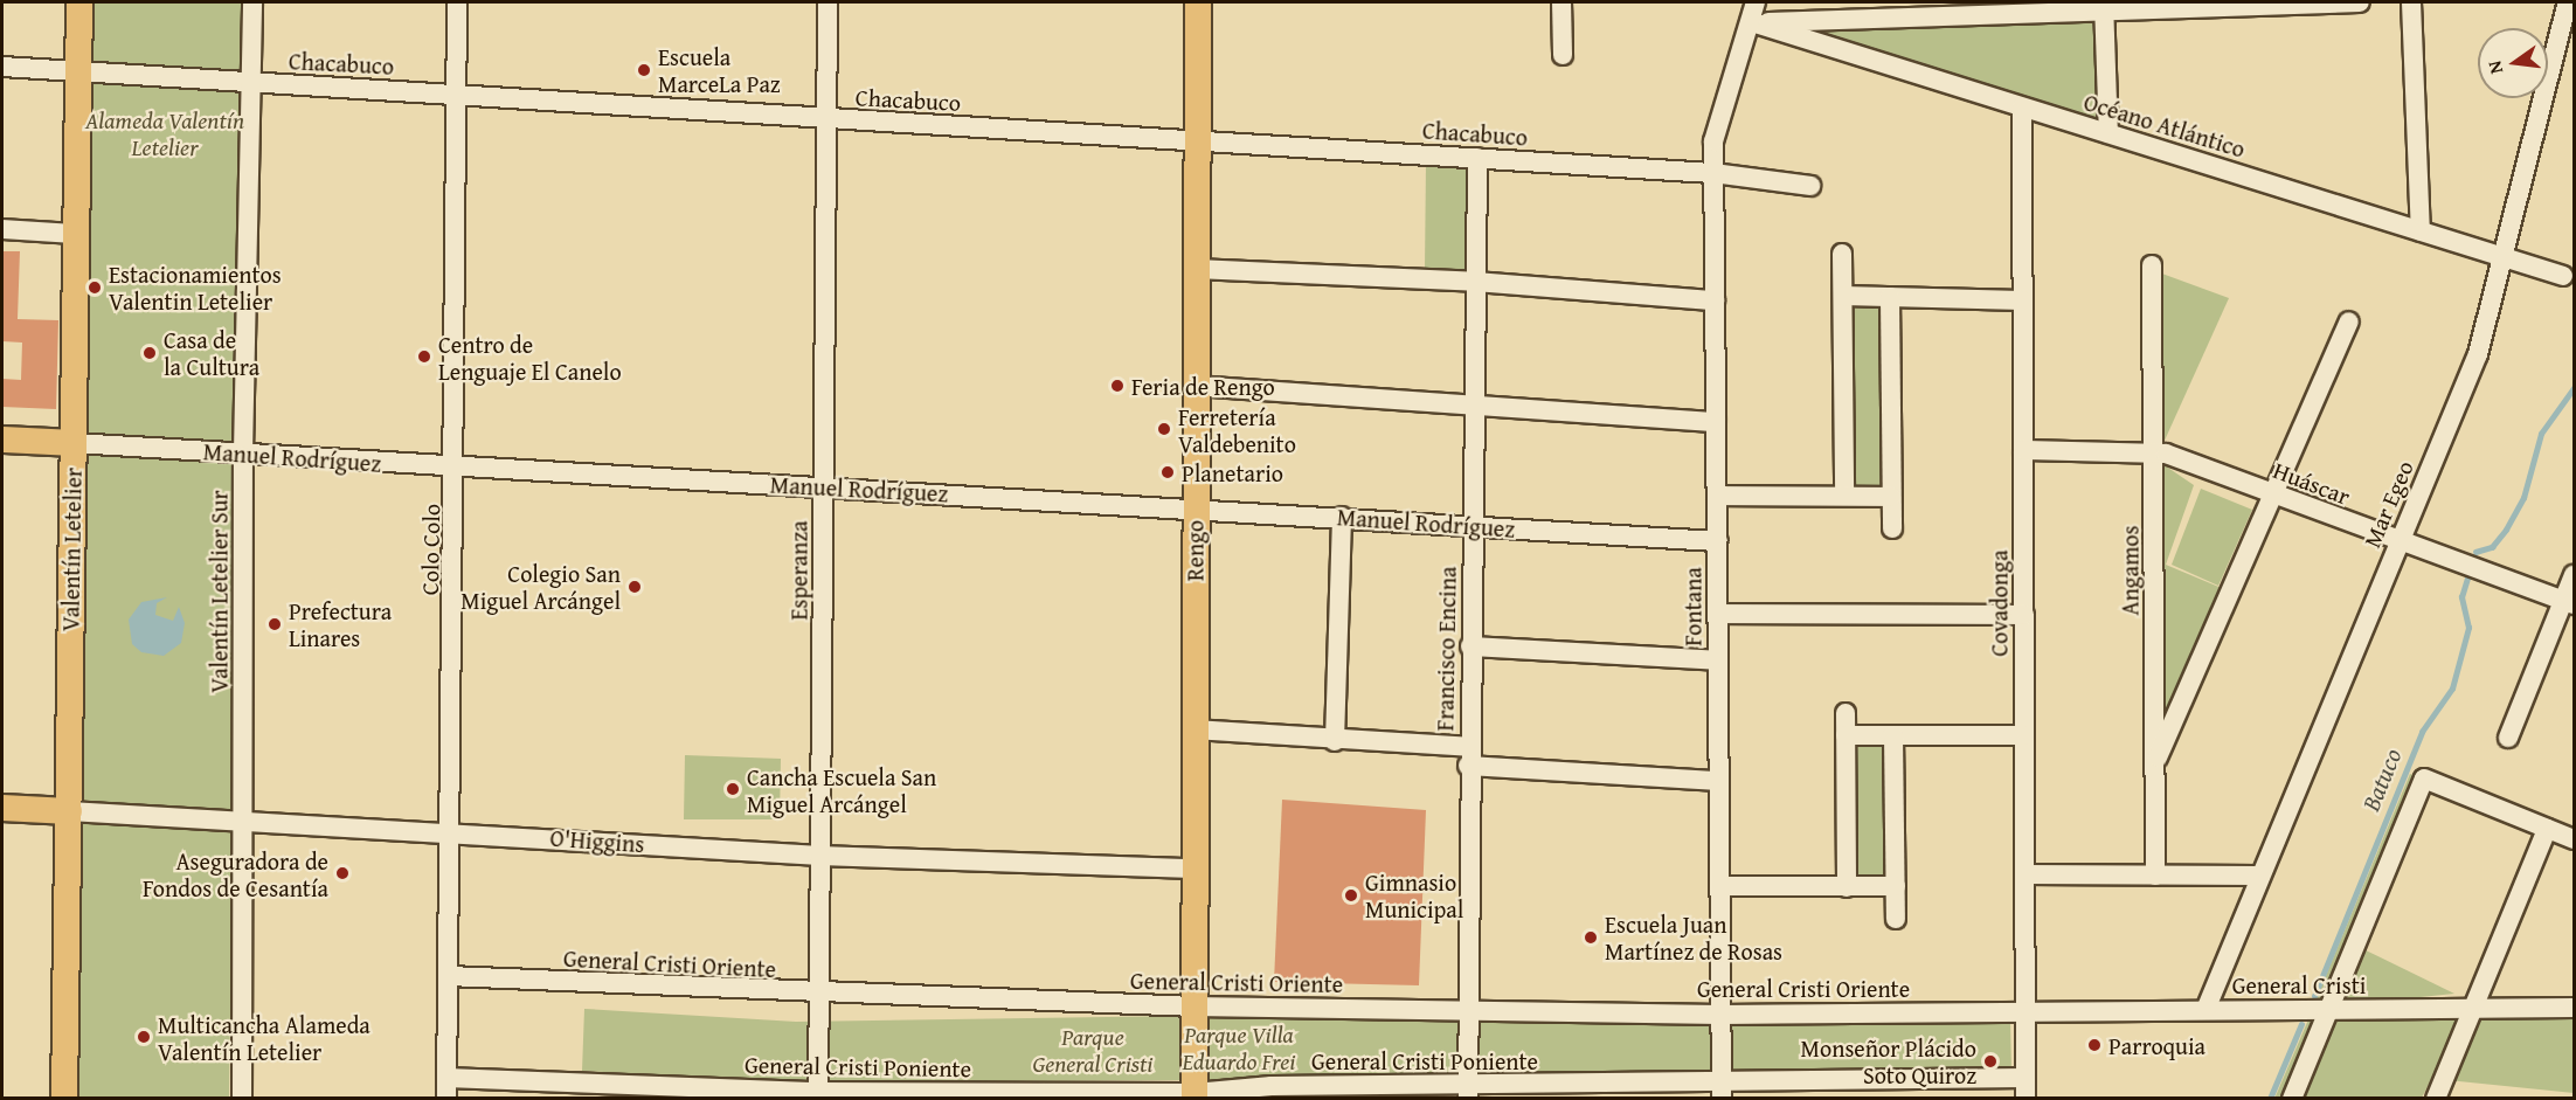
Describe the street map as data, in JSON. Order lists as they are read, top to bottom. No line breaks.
{"streets":{"main road":["Manuel Rodríguez","Valentín Letelier","Rengo","O'Higgins"],"street":["Chacabuco","Océano Atlántico","Huáscar","Mar Egeo","Colo Colo","Esperanza","Angamos","Valentín Letelier Sur","Covadonga","Fontana","Francisco Encina","General Cristi Oriente","General Cristi","General Cristi Poniente"]},"crossings":[["Chacabuco","Valentín Letelier"],["Chacabuco","Colo Colo"],["Chacabuco","Rengo"],["Chacabuco","Esperanza"],["Chacabuco","Valentín Letelier Sur"],["Chacabuco","Fontana"],["Chacabuco","Francisco Encina"],["Océano Atlántico","Mar Egeo"],["Océano Atlántico","Covadonga"],["Océano Atlántico","Fontana"],["Manuel Rodríguez","Valentín Letelier"],["Manuel Rodríguez","Colo Colo"],["Manuel Rodríguez","Rengo"],["Manuel Rodríguez","Esperanza"],["Manuel Rodríguez","Valentín Letelier Sur"],["Manuel Rodríguez","Fontana"],["Manuel Rodríguez","Francisco Encina"],["Huáscar","Mar Egeo"],["Huáscar","Angamos"],["Huáscar","Covadonga"],["Mar Egeo","General Cristi"],["Valentín Letelier","O'Higgins"],["Colo Colo","O'Higgins"],["Colo Colo","General Cristi Oriente"],["Colo Colo","General Cristi Poniente"],["Rengo","O'Higgins"],["Rengo","General Cristi Oriente"],["Rengo","General Cristi Poniente"],["Esperanza","O'Higgins"],["Esperanza","General Cristi Oriente"],["Esperanza","General Cristi Poniente"],["Valentín Letelier Sur","O'Higgins"],["Covadonga","General Cristi Oriente"],["Covadonga","General Cristi"],["Covadonga","General Cristi Poniente"],["Fontana","General Cristi Oriente"],["Fontana","General Cristi Poniente"],["Francisco Encina","General Cristi Oriente"],["Francisco Encina","General Cristi Poniente"],["General Cristi Oriente","General Cristi"]],"water":["Batuco"],"parks":["Alameda Valentín Letelier","Parque Villa Eduardo Frei","Parque General Cristi"],"places":["Escuela MarceLa Paz","Estacionamientos Valentin Letelier","Casa de la Cultura","Centro de Lenguaje El Canelo","Feria de Rengo","Ferretería Valdebenito","Planetario","Colegio San Miguel Arcángel","Prefectura Linares","Cancha Escuela San Miguel Arcángel","Aseguradora de Fondos de Cesantía","Gimnasio Municipal","Escuela Juan Martínez de Rosas","Multicancha Alameda Valentín Letelier","Parroquia","Monseñor Plácido Soto Quiroz"],"north":"left"}
